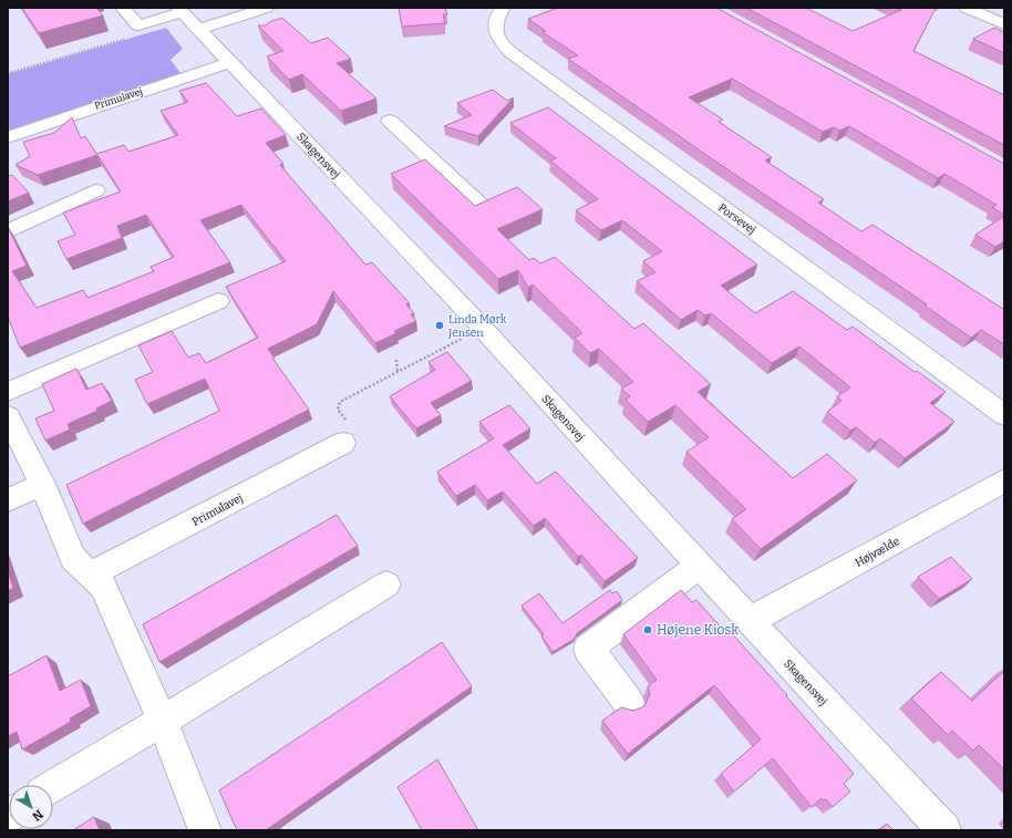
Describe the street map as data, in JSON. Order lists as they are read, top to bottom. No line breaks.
{"streets":{"street":["Primulavej","Skagensvej","Porsevej","Højvælde"]},"crossings":[["Primulavej","Skagensvej"],["Skagensvej","Højvælde"]],"places":["Linda Mørk Jensen","Højene Kiosk"],"north":"bottom right"}
